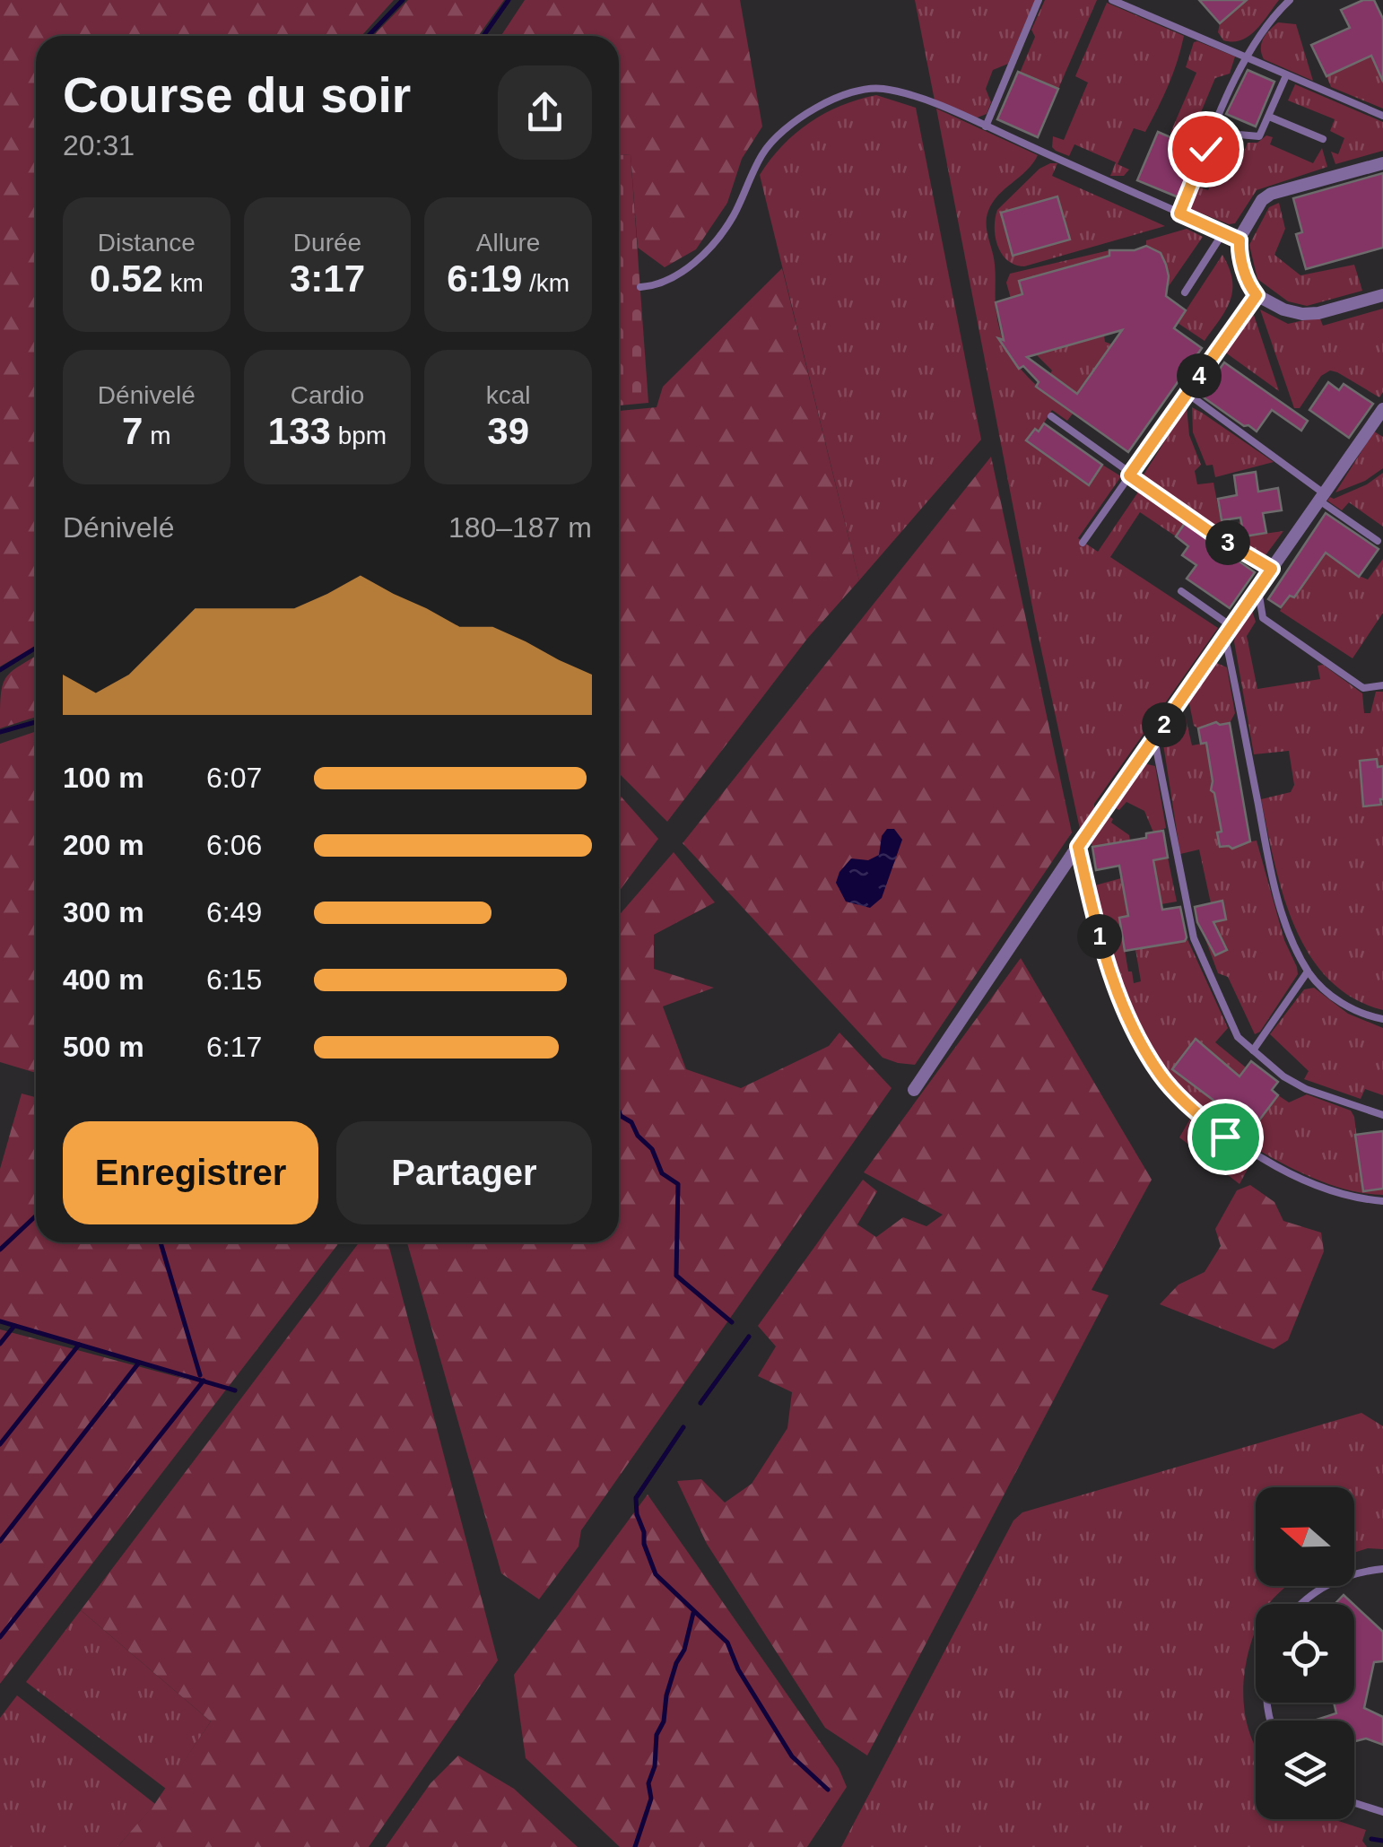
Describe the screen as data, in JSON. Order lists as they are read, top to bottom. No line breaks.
{"north":"left","page":{"heading":["Course du soir","20:31"],"stats":[["Distance","0.52 km"],["Durée","3:17"],["Allure","6:19 /km"],["Dénivelé","7 m"],["Cardio","133 bpm"],["kcal","39"]],"pins":["4","3","2","1"],"chart":["Dénivelé","180–187 m"],"list":[{"name":"100 m","note":"6:07"},{"name":"200 m","note":"6:06"},{"name":"300 m","note":"6:49"},{"name":"400 m","note":"6:15"},{"name":"500 m","note":"6:17"}],"buttons":["Enregistrer","Partager"]}}
